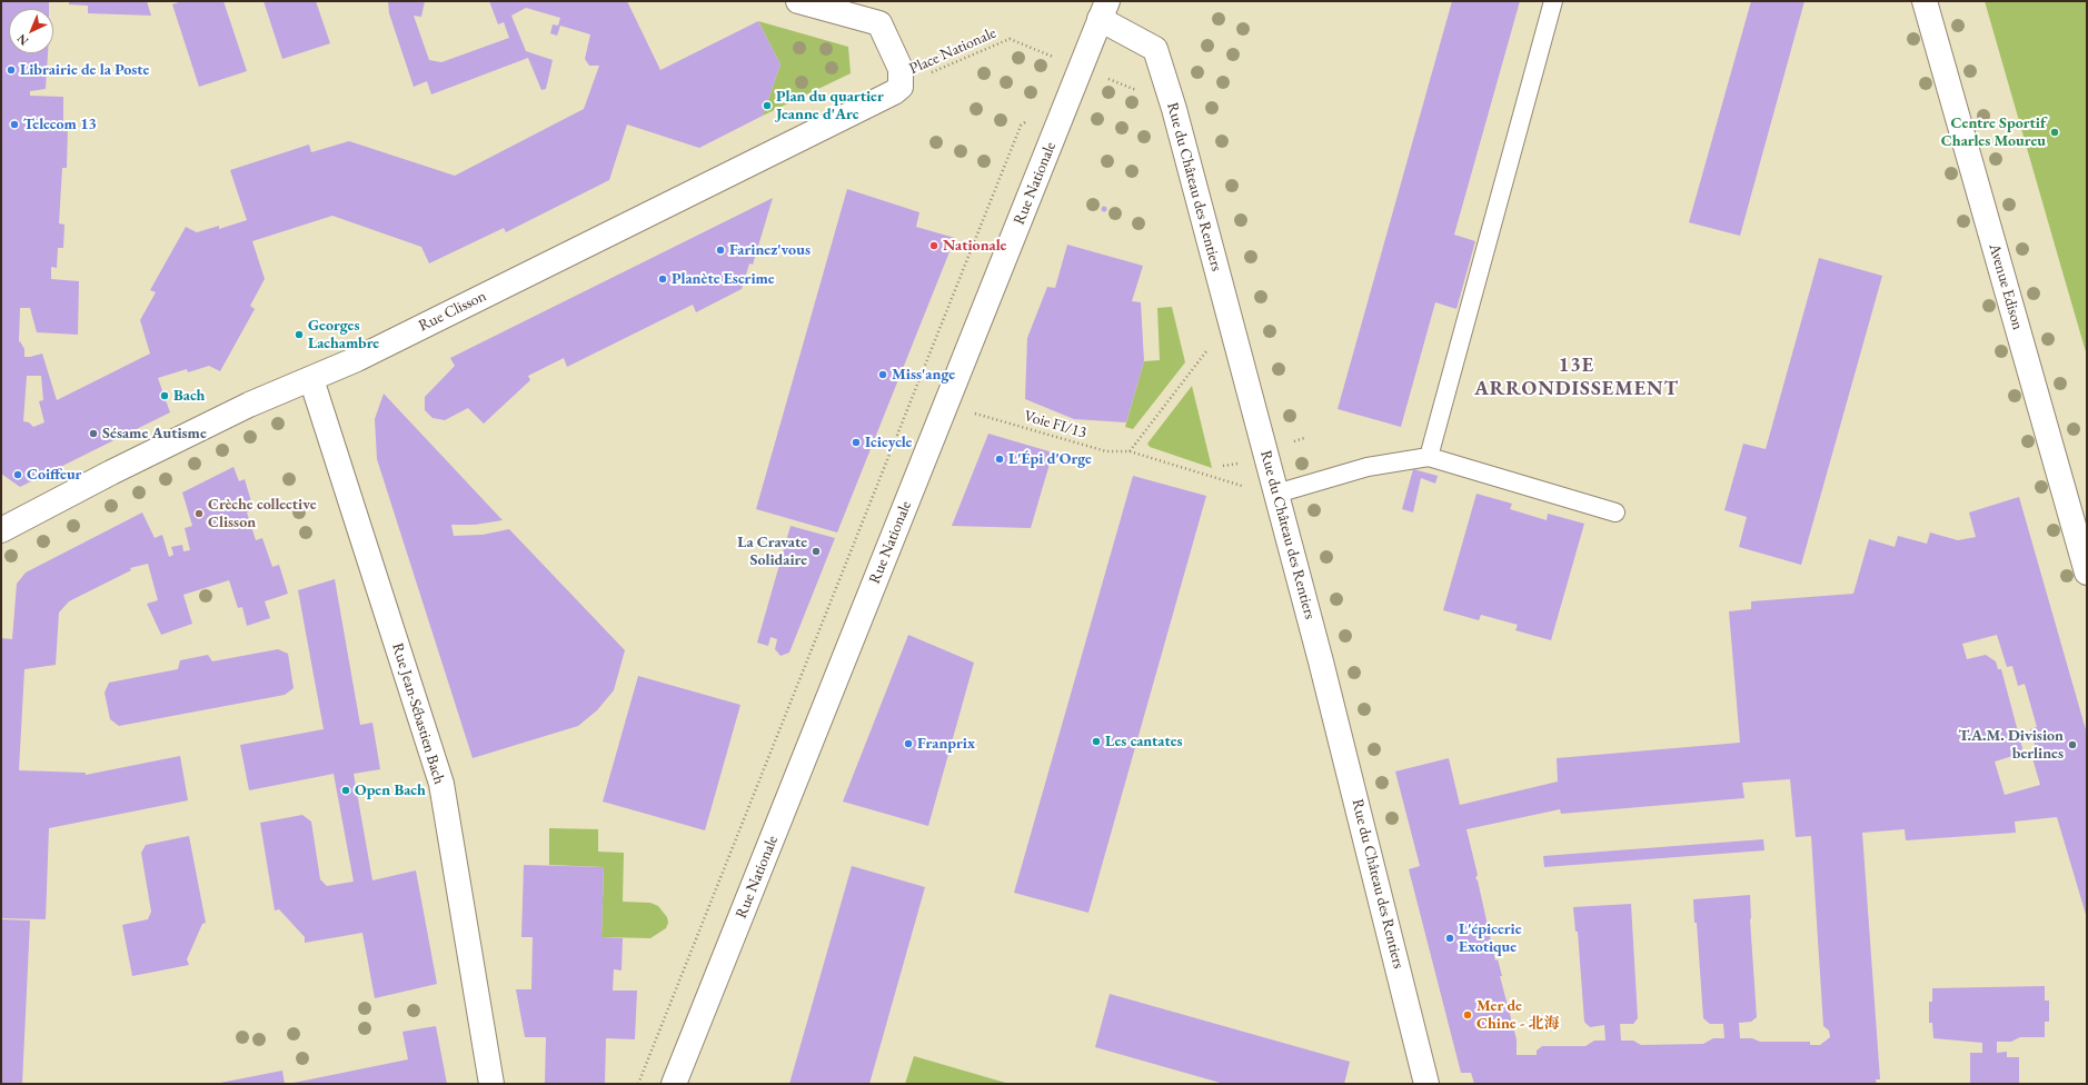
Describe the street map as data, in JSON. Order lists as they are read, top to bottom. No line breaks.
{"streets":{"street":["Rue Nationale","Rue du Château des Rentiers","Avenue Edison","Rue Clisson","Rue Jean-Sébastien Bach"],"path":["Place Nationale","Voie FI/13"]},"crossings":[["Place Nationale","Rue Clisson"],["Rue Nationale","Rue du Château des Rentiers"],["Rue Clisson","Rue Jean-Sébastien Bach"]],"districts":["13E ARRONDISSEMENT"],"places":["Librairie de la Poste","Plan du quartier Jeanne d'Arc","Telecom 13","Centre Sportif Charles Moureu","Nationale","Farinez'vous","Planète Escrime","Georges Lachambre","Miss'ange","Bach","Sésame Autisme","Icicycle","L'Épi d'Orge","Coiffeur","Crèche collective Clisson","La Cravate Solidaire","Les cantates","Franprix","T.A.M. Division berlines","Open Bach","L'épicerie Exotique","Mer de Chine - 北海"],"north":"bottom left"}
